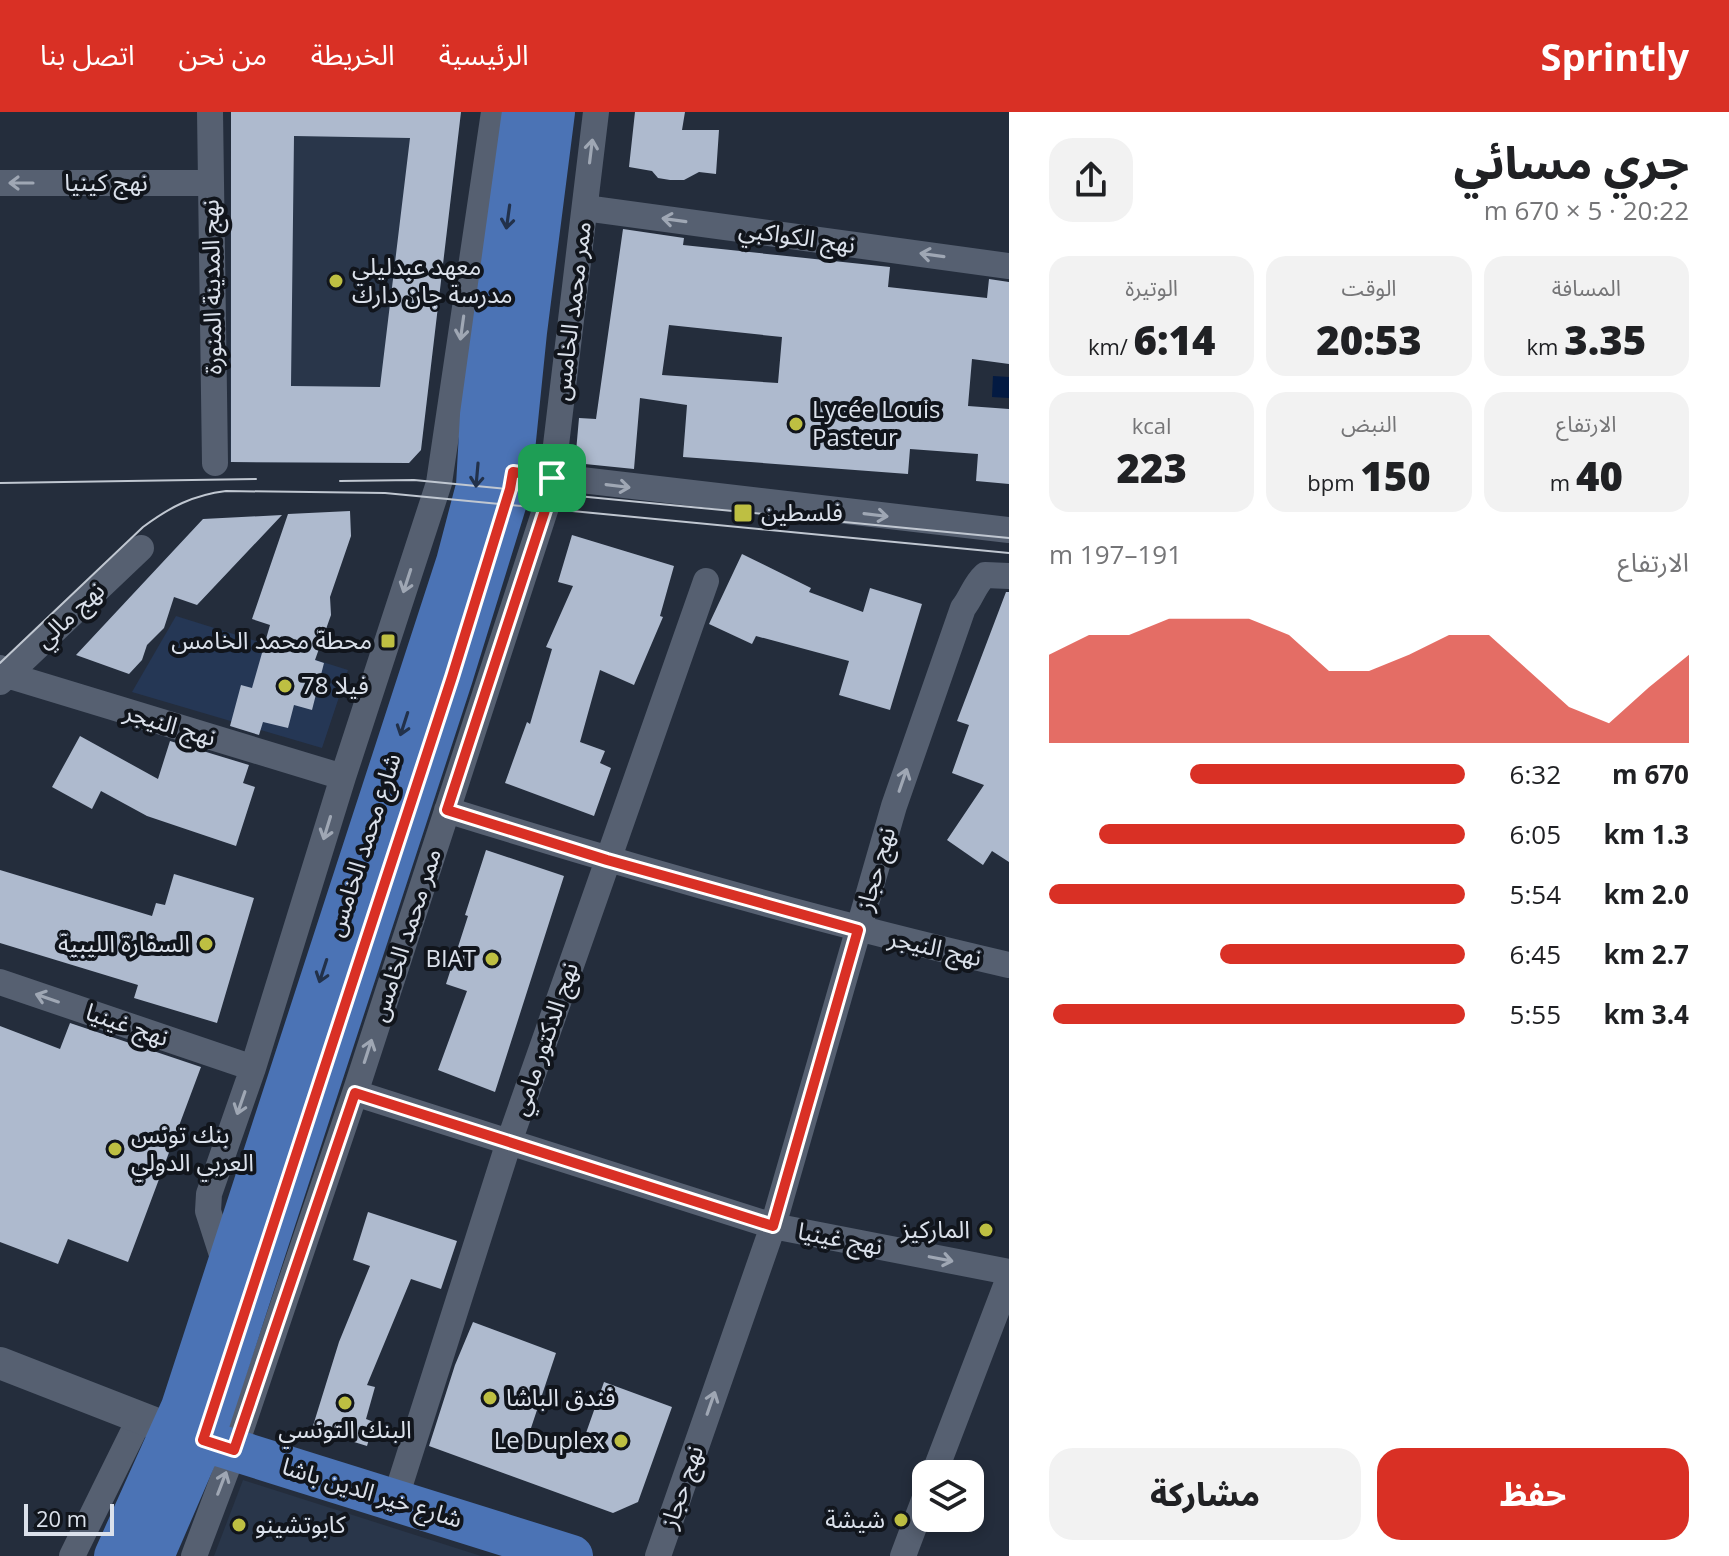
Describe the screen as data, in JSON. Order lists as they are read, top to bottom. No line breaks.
{"streets":{"main road":["شارع محمد الخامس","شارع خير الدين باشا"],"street":["نهج كينيا","نهج الكواكبي","نهج المدينة المنورة","ممر محمد الخامس","نهج مالي","نهج النيجر","نهج حجاز","نهج غينيا","نهج الدكتور مامي"]},"crossings":[["نهج كينيا","نهج المدينة المنورة"],["نهج الكواكبي","ممر محمد الخامس"],["ممر محمد الخامس","نهج النيجر"],["ممر محمد الخامس","شارع محمد الخامس"],["ممر محمد الخامس","نهج غينيا"],["ممر محمد الخامس","شارع خير الدين باشا"],["نهج مالي","نهج النيجر"],["نهج النيجر","نهج حجاز"],["نهج النيجر","نهج الدكتور مامي"],["شارع محمد الخامس","شارع خير الدين باشا"],["نهج حجاز","نهج غينيا"],["نهج غينيا","نهج الدكتور مامي"],["نهج الدكتور مامي","شارع خير الدين باشا"]],"one_way":["نهج كينيا","نهج الكواكبي","نهج حجاز"],"places":{"other":["معهد عبدليلي مدرسة جان دارك","Lycée Louis Pasteur","فيلا 78","السفارة الليبية","BIAT","بنك تونس العربي الدولي","الماركيز","فندق الباشا","البنك التونسي","Le Duplex","شيشة","كابوتشينو"],"transit":["فلسطين","محطة محمد الخامس"]},"scale_bar":"20 m","page":{"header":"Sprintly","nav":["الرئيسية","الخريطة","من نحن","اتصل بنا"],"heading":["جري مسائي","20:22 · 5 × 670 m"],"stats":[["المسافة","3.35 km"],["الوقت","20:53"],["الوتيرة","6:14 /km"],["الارتفاع","40 m"],["النبض","150 bpm"],["kcal","223"]],"chart":["الارتفاع","191–197 m"],"list":[{"name":"670 m","note":"6:32"},{"name":"1.3 km","note":"6:05"},{"name":"2.0 km","note":"5:54"},{"name":"2.7 km","note":"6:45"},{"name":"3.4 km","note":"5:55"}],"buttons":["حفظ","مشاركة"],"scale":"20 m"}}
